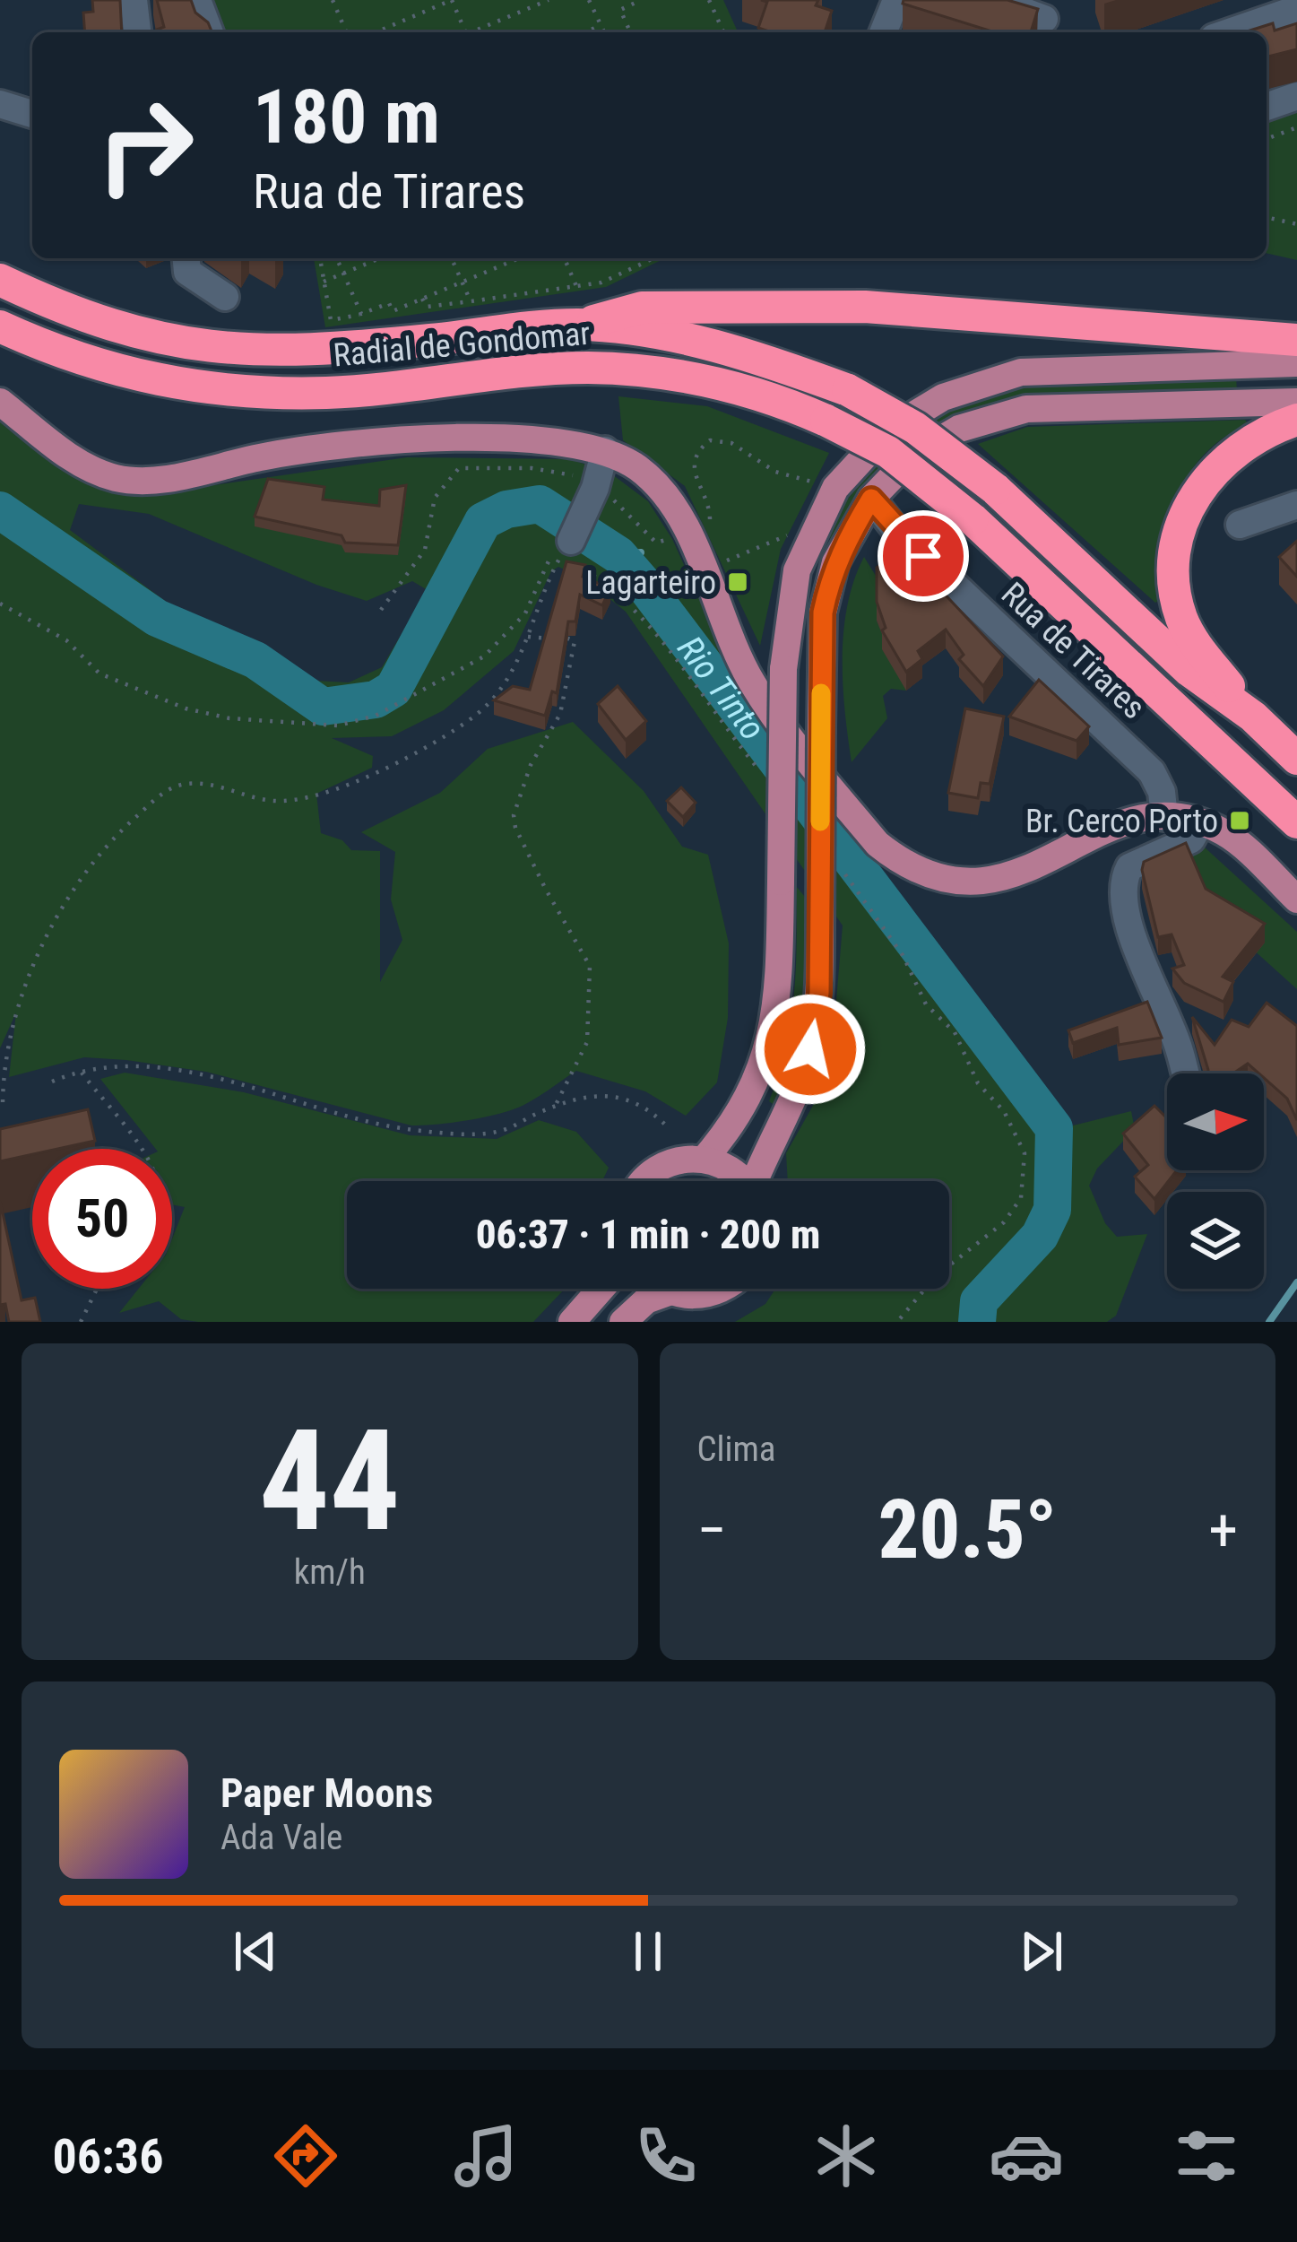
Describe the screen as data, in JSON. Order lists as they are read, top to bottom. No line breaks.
{"streets":{"highway":["Radial de Gondomar"],"street":["Rua de Tirares"]},"water":["Rio Tinto"],"places":{"transit":["Lagarteiro","Br. Cerco Porto"]},"north":"right","page":{"turn":["180 m","Rua de Tirares"],"limit":"50","trip":"06:37 · 1 min · 200 m","tile":[["44","km/h"],"Clima"],"heat":["−","20.5°","+"],"song":["Paper Moons","Ada Vale"],"tabs":"06:36"}}
